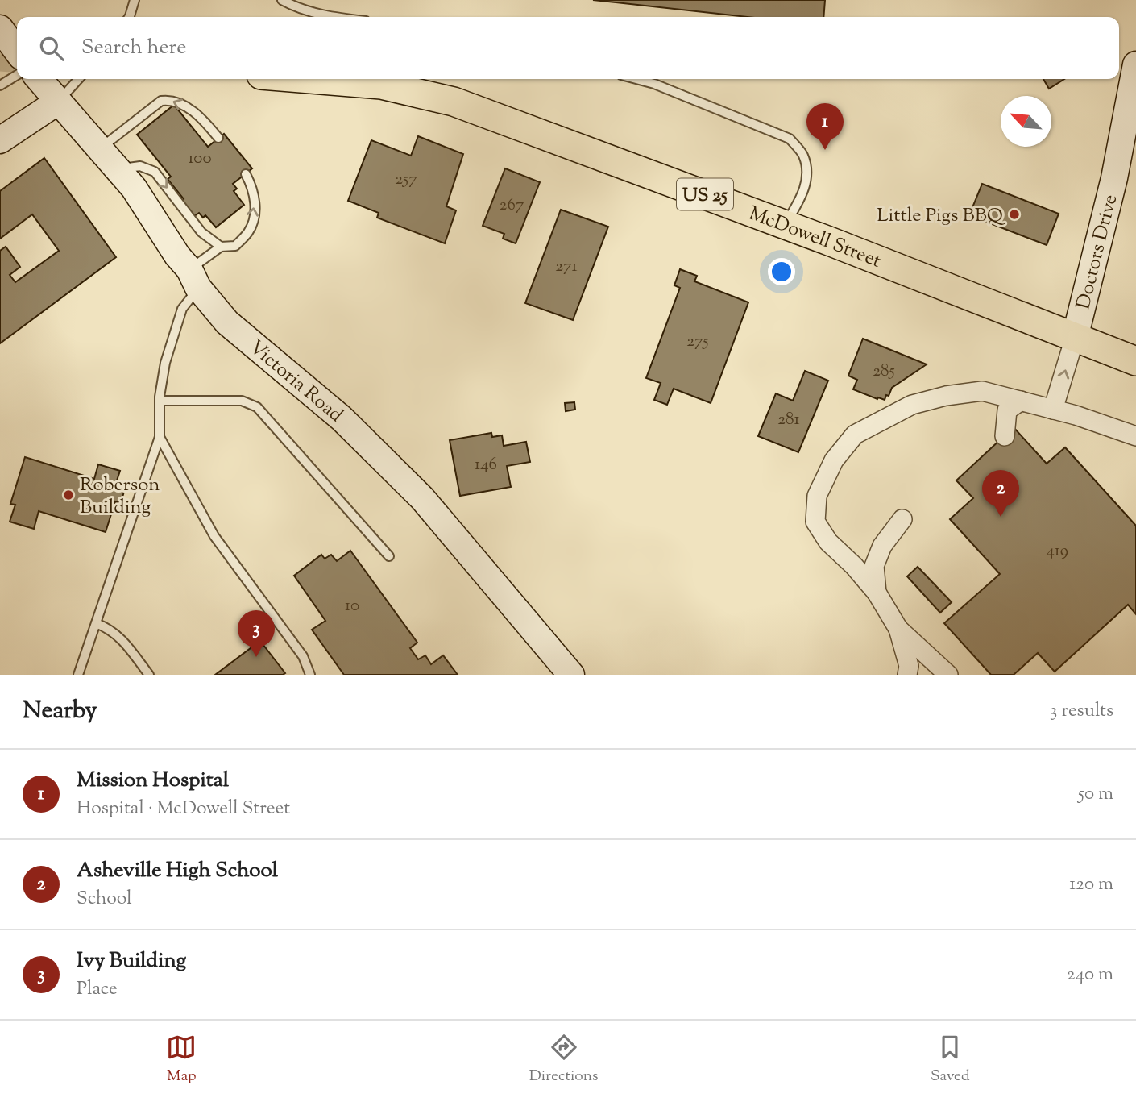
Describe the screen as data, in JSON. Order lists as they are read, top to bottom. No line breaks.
{"streets":{"main road":["US 25","McDowell Street"],"street":["Doctors Drive","Victoria Road"]},"crossings":[["McDowell Street","Doctors Drive"]],"places":["Little Pigs BBQ","Roberson Building"],"house_numbers":["100","257","267","271","275","285","281","146","419","10"],"north":"top left","page":{"search":"Search here","pins":["1","2","3"],"heading":["Nearby","3 results"],"list":[{"mark":"1","name":"Mission Hospital","note":"Hospital · McDowell Street","value":"50 m"},{"mark":"2","name":"Asheville High School","note":"School","value":"120 m"},{"mark":"3","name":"Ivy Building","note":"Place","value":"240 m"}],"nav":["Map","Directions","Saved"]}}
